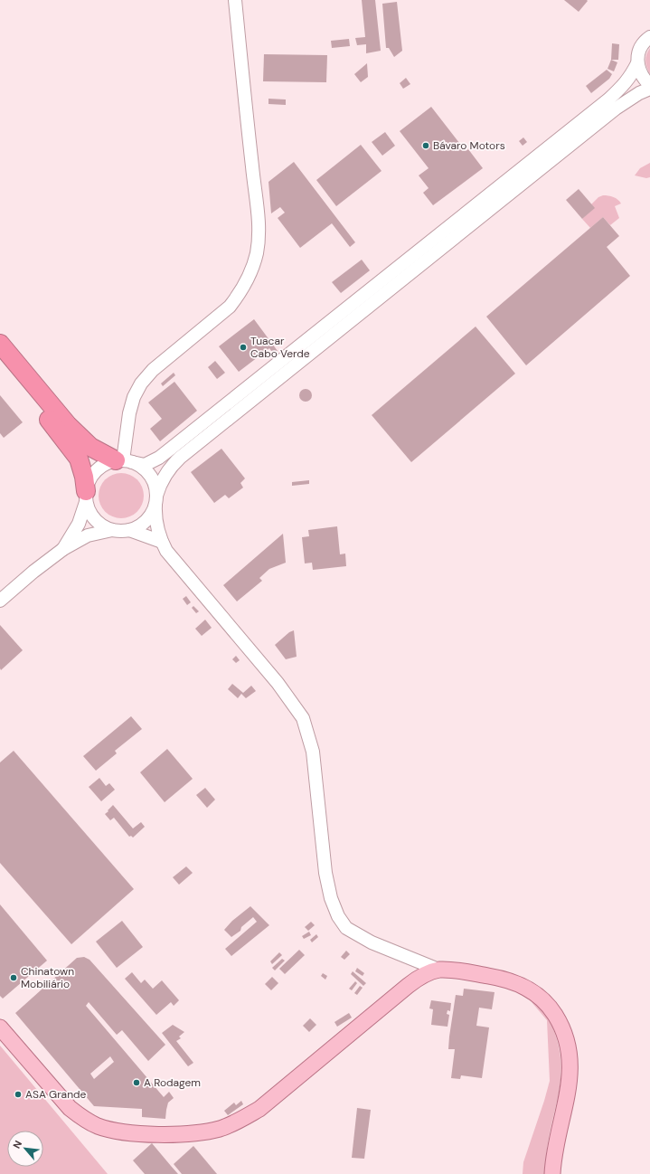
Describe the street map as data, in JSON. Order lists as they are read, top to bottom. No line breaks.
{"places":["Bávaro Motors","Tuacar Cabo Verde","Chinatown Mobiliário","A Rodagem","ASA Grande"],"north":"top left"}
